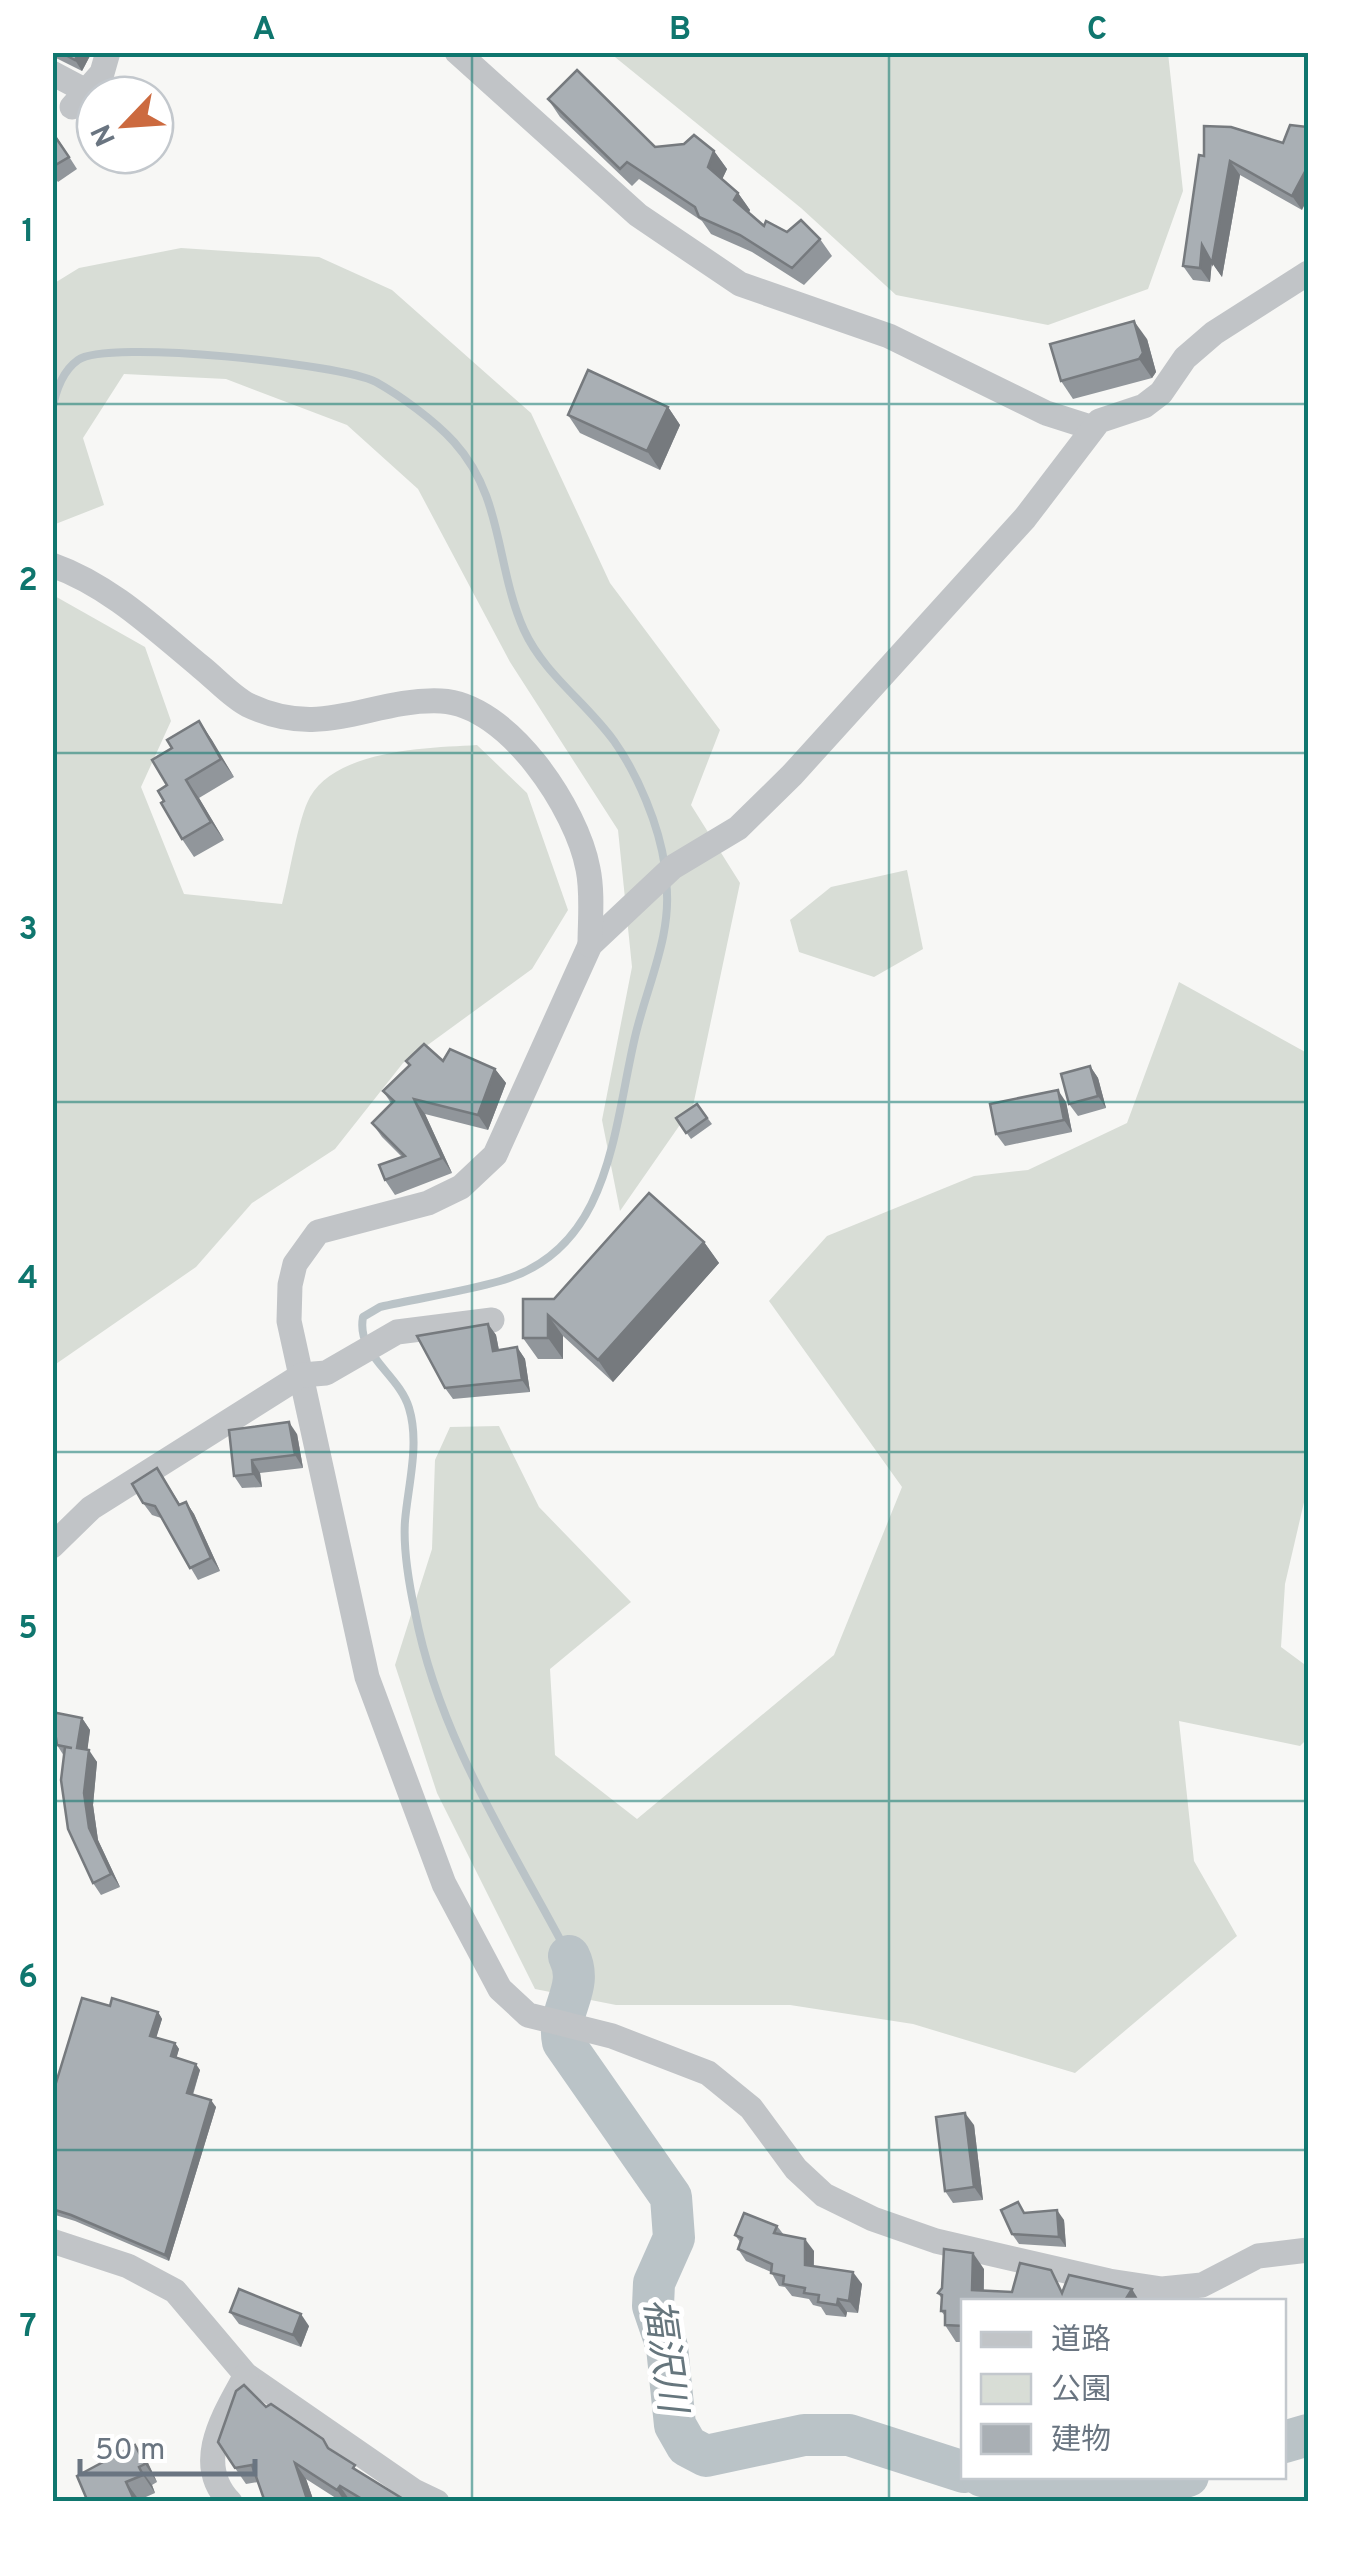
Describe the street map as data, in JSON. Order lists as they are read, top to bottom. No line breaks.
{"water":["福沢川"],"legend":["道路","公園","建物"],"scale_bar":"50 m","north":"bottom left","grid":{"columns":["A","B","C"],"rows":["1","2","3","4","5","6","7"]}}
